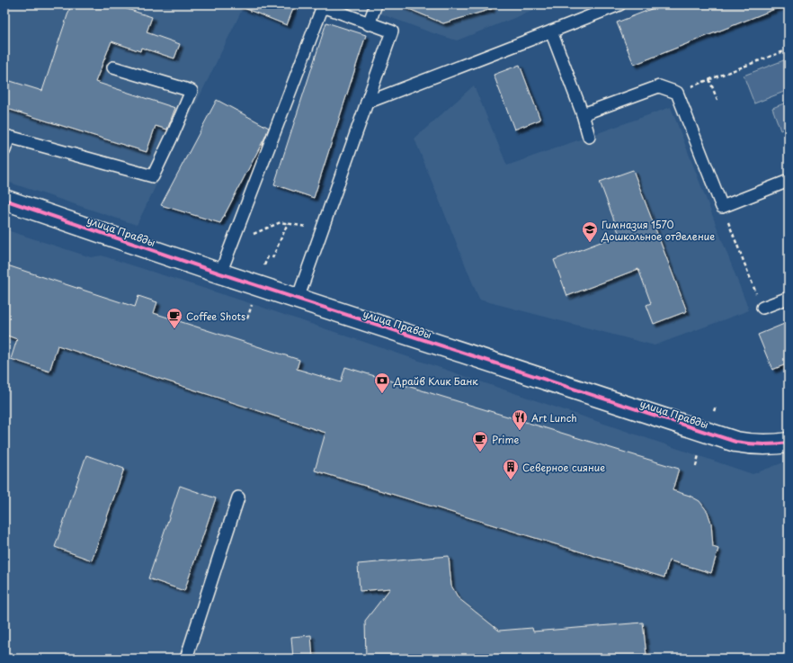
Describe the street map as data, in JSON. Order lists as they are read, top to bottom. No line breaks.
{"streets":{"street":["улица Правды"]},"places":{"school or university":["Гимназия 1570 Дошкольное отделение"],"cafe":["Coffee Shots","Prime"],"bank":["Драйв Клик Банк"],"restaurant":["Art Lunch"],"building":["Северное сияние"]}}
